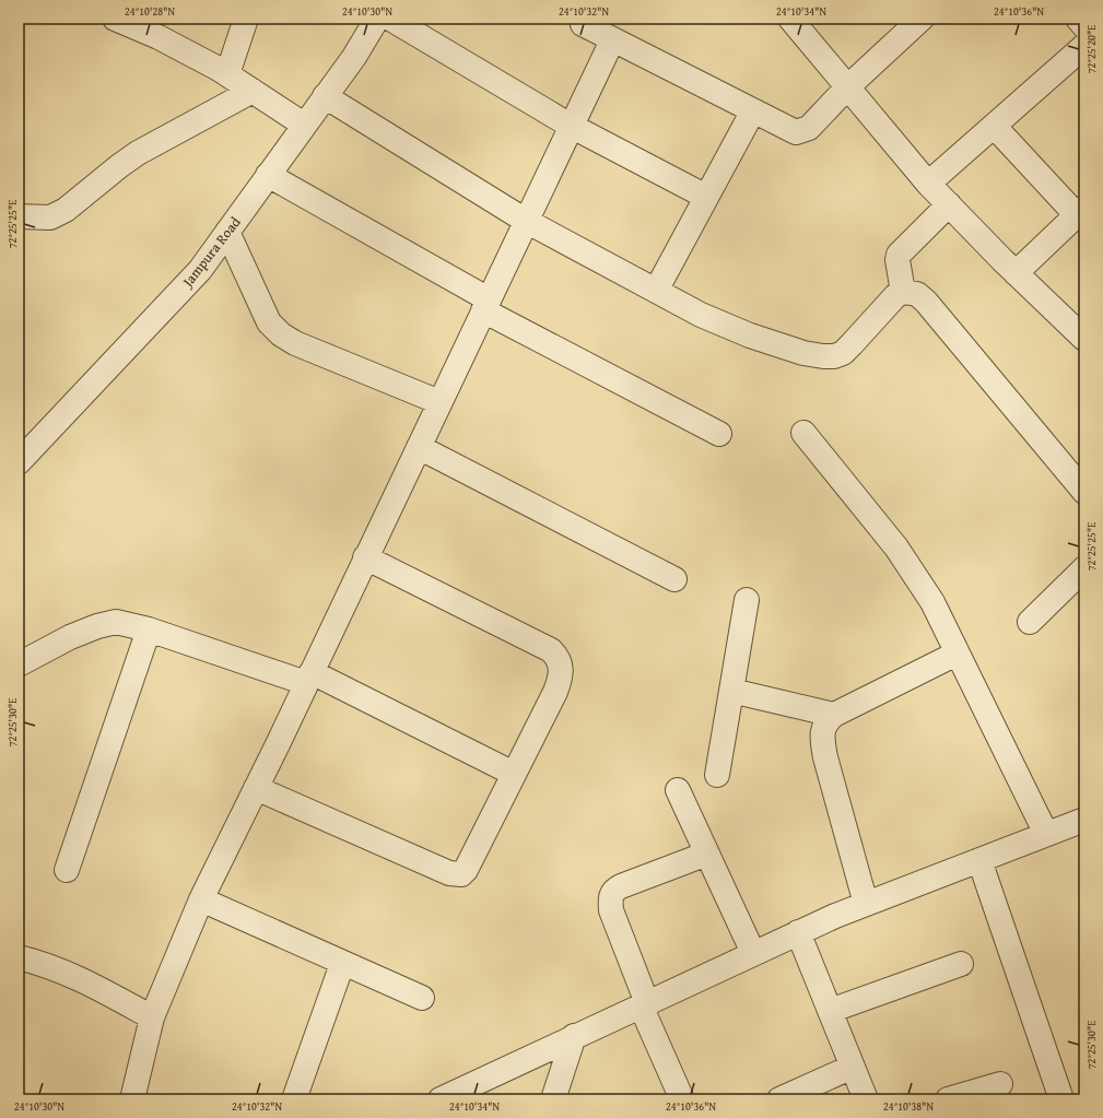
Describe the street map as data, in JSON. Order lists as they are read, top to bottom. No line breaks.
{"streets":{"street":["Jampura Road"]},"coordinates":["24°10'28\"N","24°10'30\"N","24°10'32\"N","24°10'34\"N","24°10'36\"N","72°25'20\"E","72°25'25\"E","72°25'30\"E","24°10'38\"N"]}
